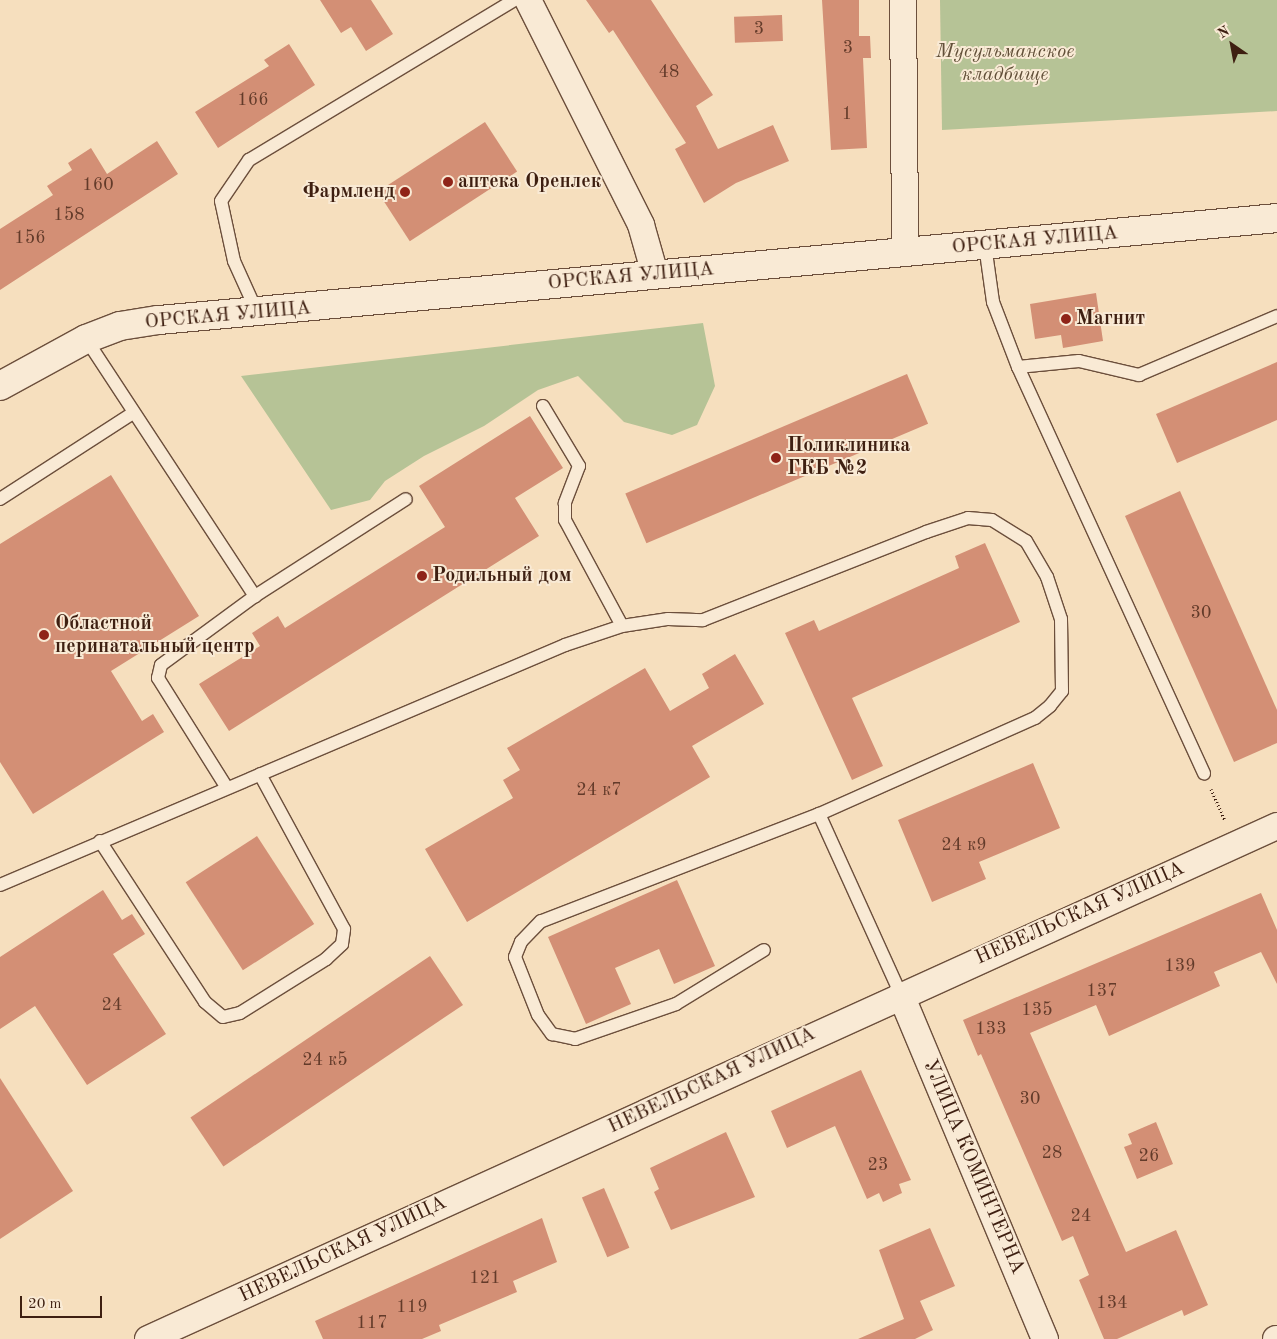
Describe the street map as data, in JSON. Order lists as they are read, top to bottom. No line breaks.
{"streets":{"main road":["ОРСКАЯ УЛИЦА"],"street":["НЕВЕЛЬСКАЯ УЛИЦА","УЛИЦА КОМИНТЕРНА"]},"crossings":[["НЕВЕЛЬСКАЯ УЛИЦА","УЛИЦА КОМИНТЕРНА"]],"parks":["Мусульманское кладбище"],"places":["аптека Оренлек","Фармленд","Магнит","Поликлиника ГКБ №2","Родильный дом","Областной перинатальный центр"],"house_numbers":["3","3","48","166","1","160","158","156","30","24 к7","24 к9","139","137","24","135","133","24 к5","30","28","26","23","24","121","134","119","117"],"scale_bar":"20 m","north":"top left"}
